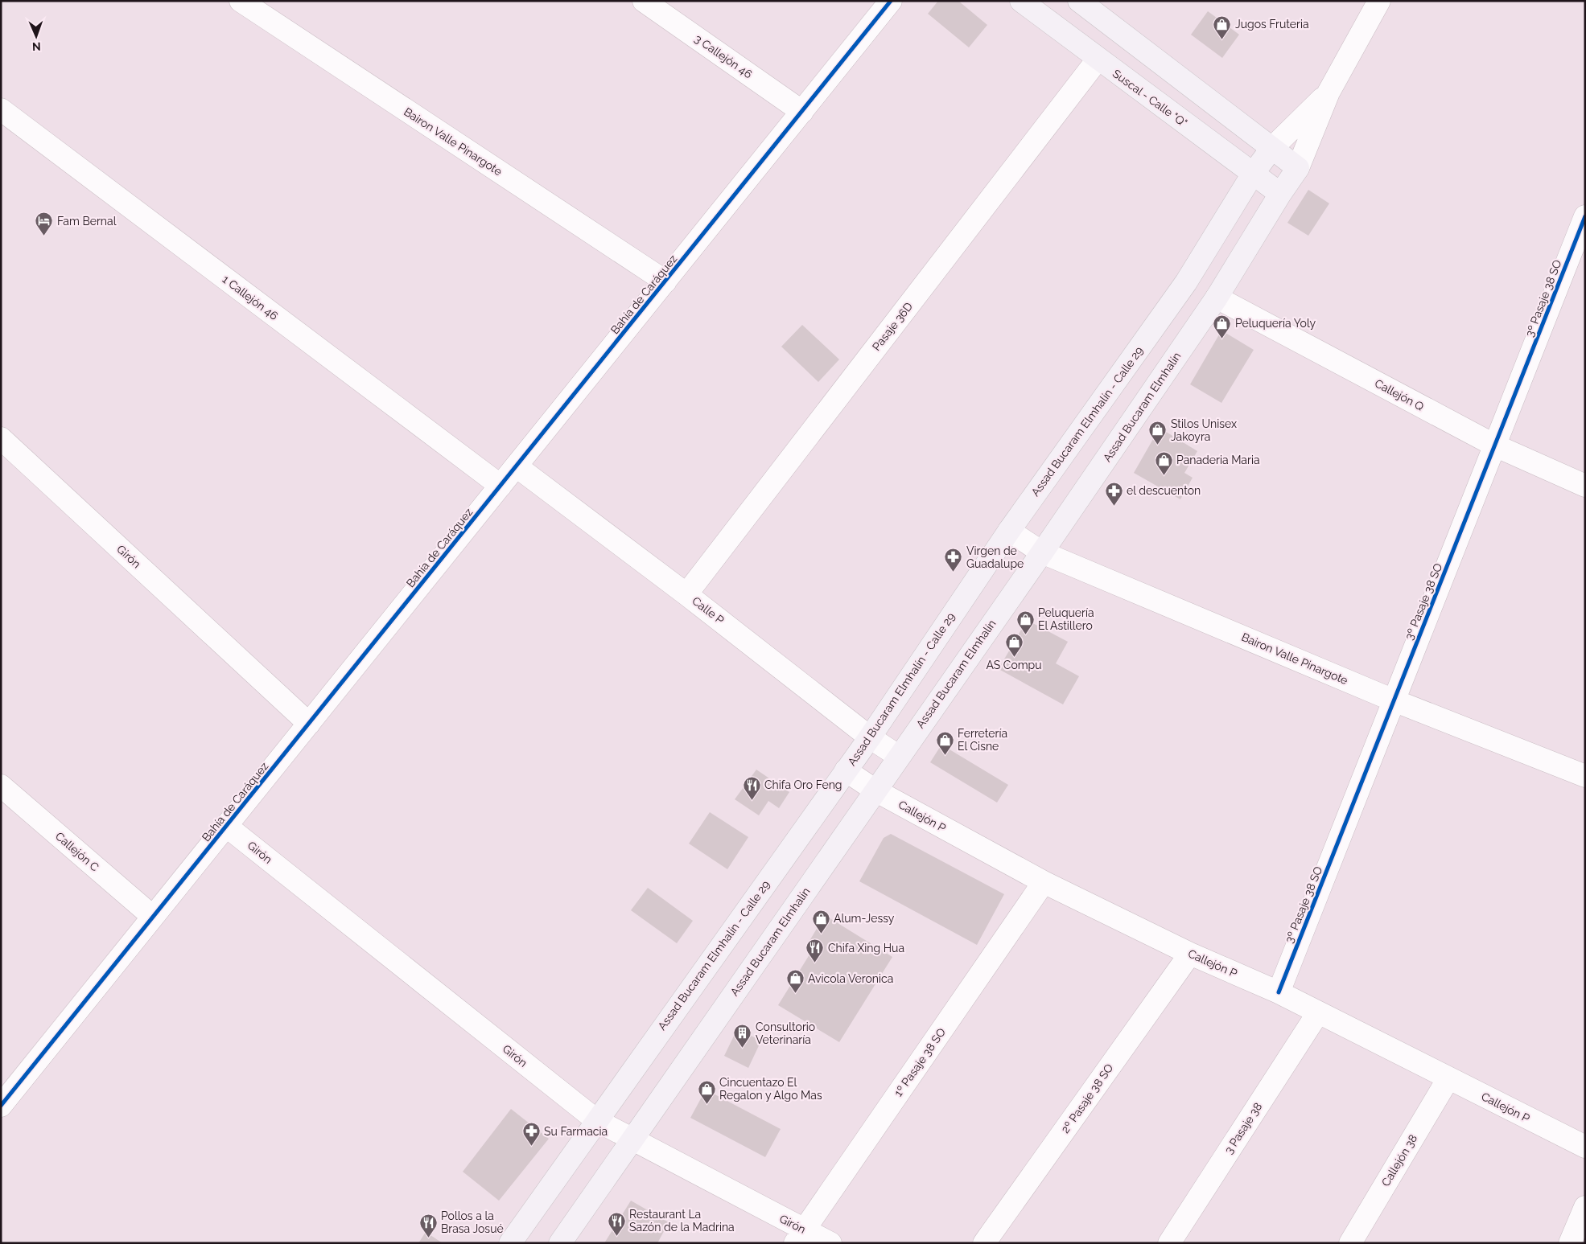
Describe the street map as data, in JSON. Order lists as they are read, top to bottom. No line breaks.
{"streets":{"main road":["Suscal - Calle \"Q\"","Assad Bucaram Elmhalín","Assad Bucaram Elmhalín - Calle 29"],"street":["3 Callejón 46","Bairon Valle Pinargote","Bahía de Caráquez","1 Callejón 46","3º Pasaje 38 SO","Pasaje 36D","Callejón Q","Girón","Calle P","Callejón P","Callejón C","1º Pasaje 38 SO","2º Pasaje 38 SO","3 Pasaje 38","Callejón 38"]},"crossings":[["3 Callejón 46","Bahía de Caráquez"],["Suscal - Calle \"Q\"","Pasaje 36D"],["Suscal - Calle \"Q\"","Assad Bucaram Elmhalín"],["Suscal - Calle \"Q\"","Assad Bucaram Elmhalín - Calle 29"],["Bairon Valle Pinargote","Bahía de Caráquez"],["Bairon Valle Pinargote","3º Pasaje 38 SO"],["Bairon Valle Pinargote","Assad Bucaram Elmhalín"],["Bairon Valle Pinargote","Assad Bucaram Elmhalín - Calle 29"],["Bahía de Caráquez","1 Callejón 46"],["Bahía de Caráquez","Girón"],["Bahía de Caráquez","Calle P"],["Bahía de Caráquez","Callejón C"],["3º Pasaje 38 SO","Callejón Q"],["3º Pasaje 38 SO","Callejón P"],["Pasaje 36D","Calle P"],["Callejón Q","Assad Bucaram Elmhalín"],["Assad Bucaram Elmhalín","Assad Bucaram Elmhalín - Calle 29"],["Assad Bucaram Elmhalín","Girón"],["Assad Bucaram Elmhalín","Calle P"],["Assad Bucaram Elmhalín","Callejón P"],["Assad Bucaram Elmhalín - Calle 29","Girón"],["Assad Bucaram Elmhalín - Calle 29","Calle P"],["Assad Bucaram Elmhalín - Calle 29","Callejón P"],["Girón","1º Pasaje 38 SO"],["Callejón P","1º Pasaje 38 SO"],["Callejón P","2º Pasaje 38 SO"],["Callejón P","3 Pasaje 38"],["Callejón P","Callejón 38"]],"places":{"shop":["Jugos Fruteria","Peluquería Yoly","Stilos Unisex Jakoyra","Panaderia Maria","Peluquería El Astillero","AS Compu","Ferretería El Cisne","Alum-Jessy","Avicola Veronica","Cincuentazo El Regalon y Algo Mas"],"hotel":["Fam Bernal"],"pharmacy":["el descuenton","Virgen de Guadalupe","Su Farmacia"],"restaurant":["Chifa Oro Feng","Chifa Xing Hua","Restaurant La Sazón de la Madrina","Pollos a la Brasa Josué"],"building":["Consultorio Veterinaría"]},"north":"bottom"}
